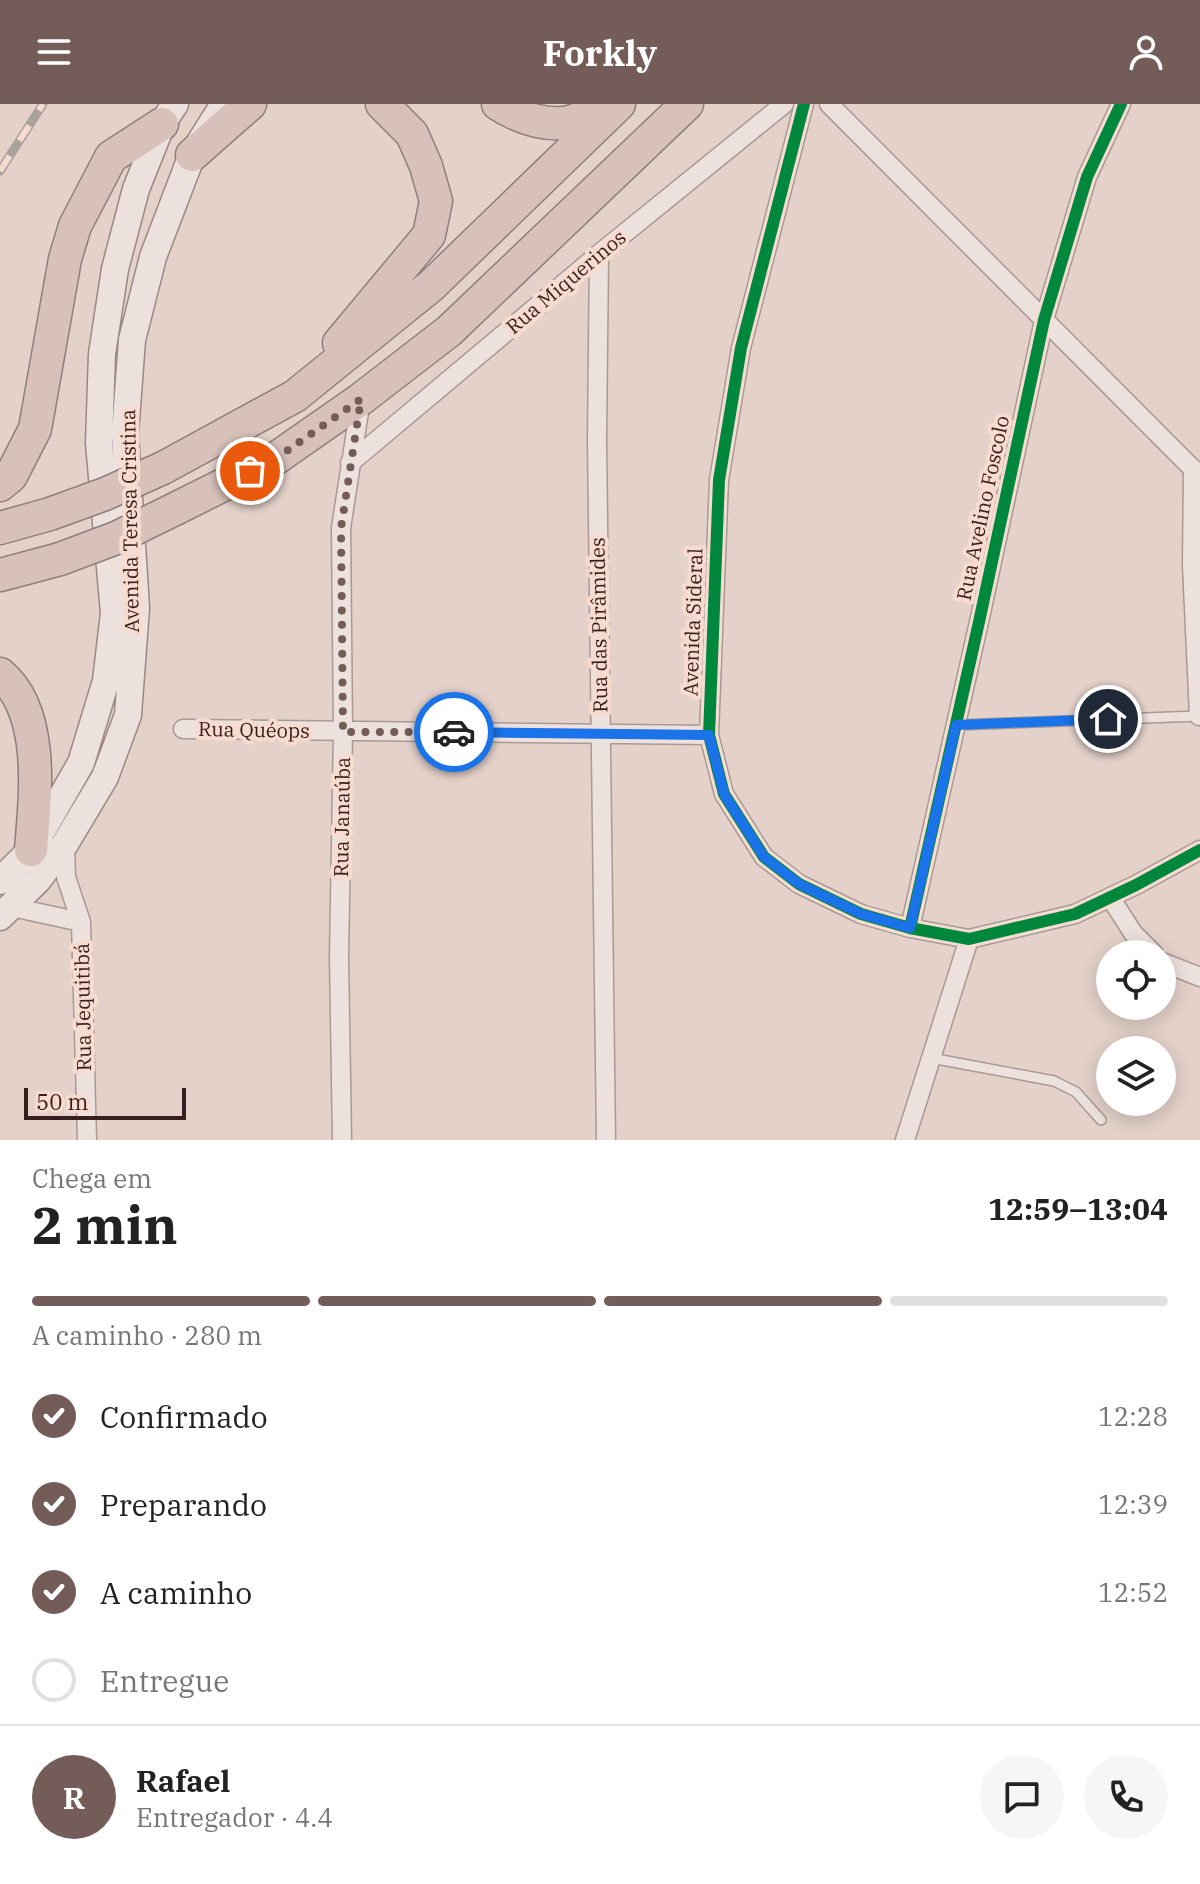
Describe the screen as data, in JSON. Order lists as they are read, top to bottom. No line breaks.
{"streets":{"main road":["Avenida Teresa Cristina"],"street":["Rua Miquerinos","Rua Avelino Foscolo","Avenida Sideral","Rua das Pirâmides","Rua Quéops","Rua Janaúba","Rua Jequitibá"]},"crossings":[["Rua Miquerinos","Rua das Pirâmides"],["Rua Miquerinos","Rua Janaúba"],["Rua Avelino Foscolo","Avenida Sideral"],["Avenida Teresa Cristina","Rua Jequitibá"],["Avenida Sideral","Rua Quéops"],["Rua das Pirâmides","Rua Quéops"],["Rua Quéops","Rua Janaúba"]],"scale_bar":"50 m","page":{"header":"Forkly","scale":"50 m","heading":["2 min","Chega em","12:59–13:04"],"panel":["Rafael","Entregador · 4.4"],"bar":"A caminho · 280 m","list":[["Confirmado","12:28"],["Preparando","12:39"],["A caminho","12:52"],"Entregue"],"round":"R"}}
